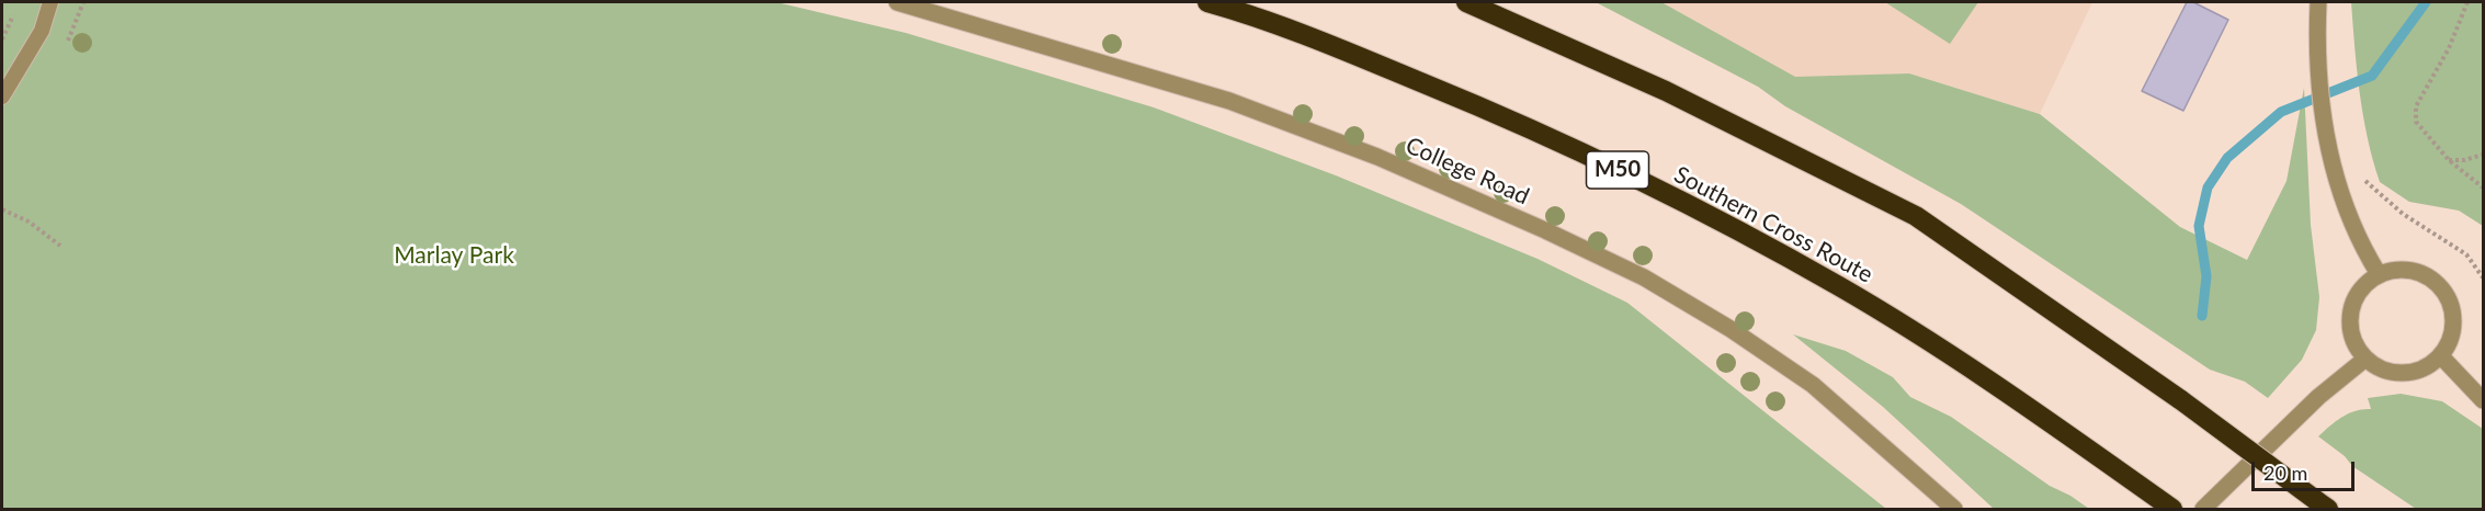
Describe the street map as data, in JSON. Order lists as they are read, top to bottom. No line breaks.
{"streets":{"highway":["M50","Southern Cross Route"],"street":["College Road"]},"parks":["Marlay Park"],"scale_bar":"20 m"}
